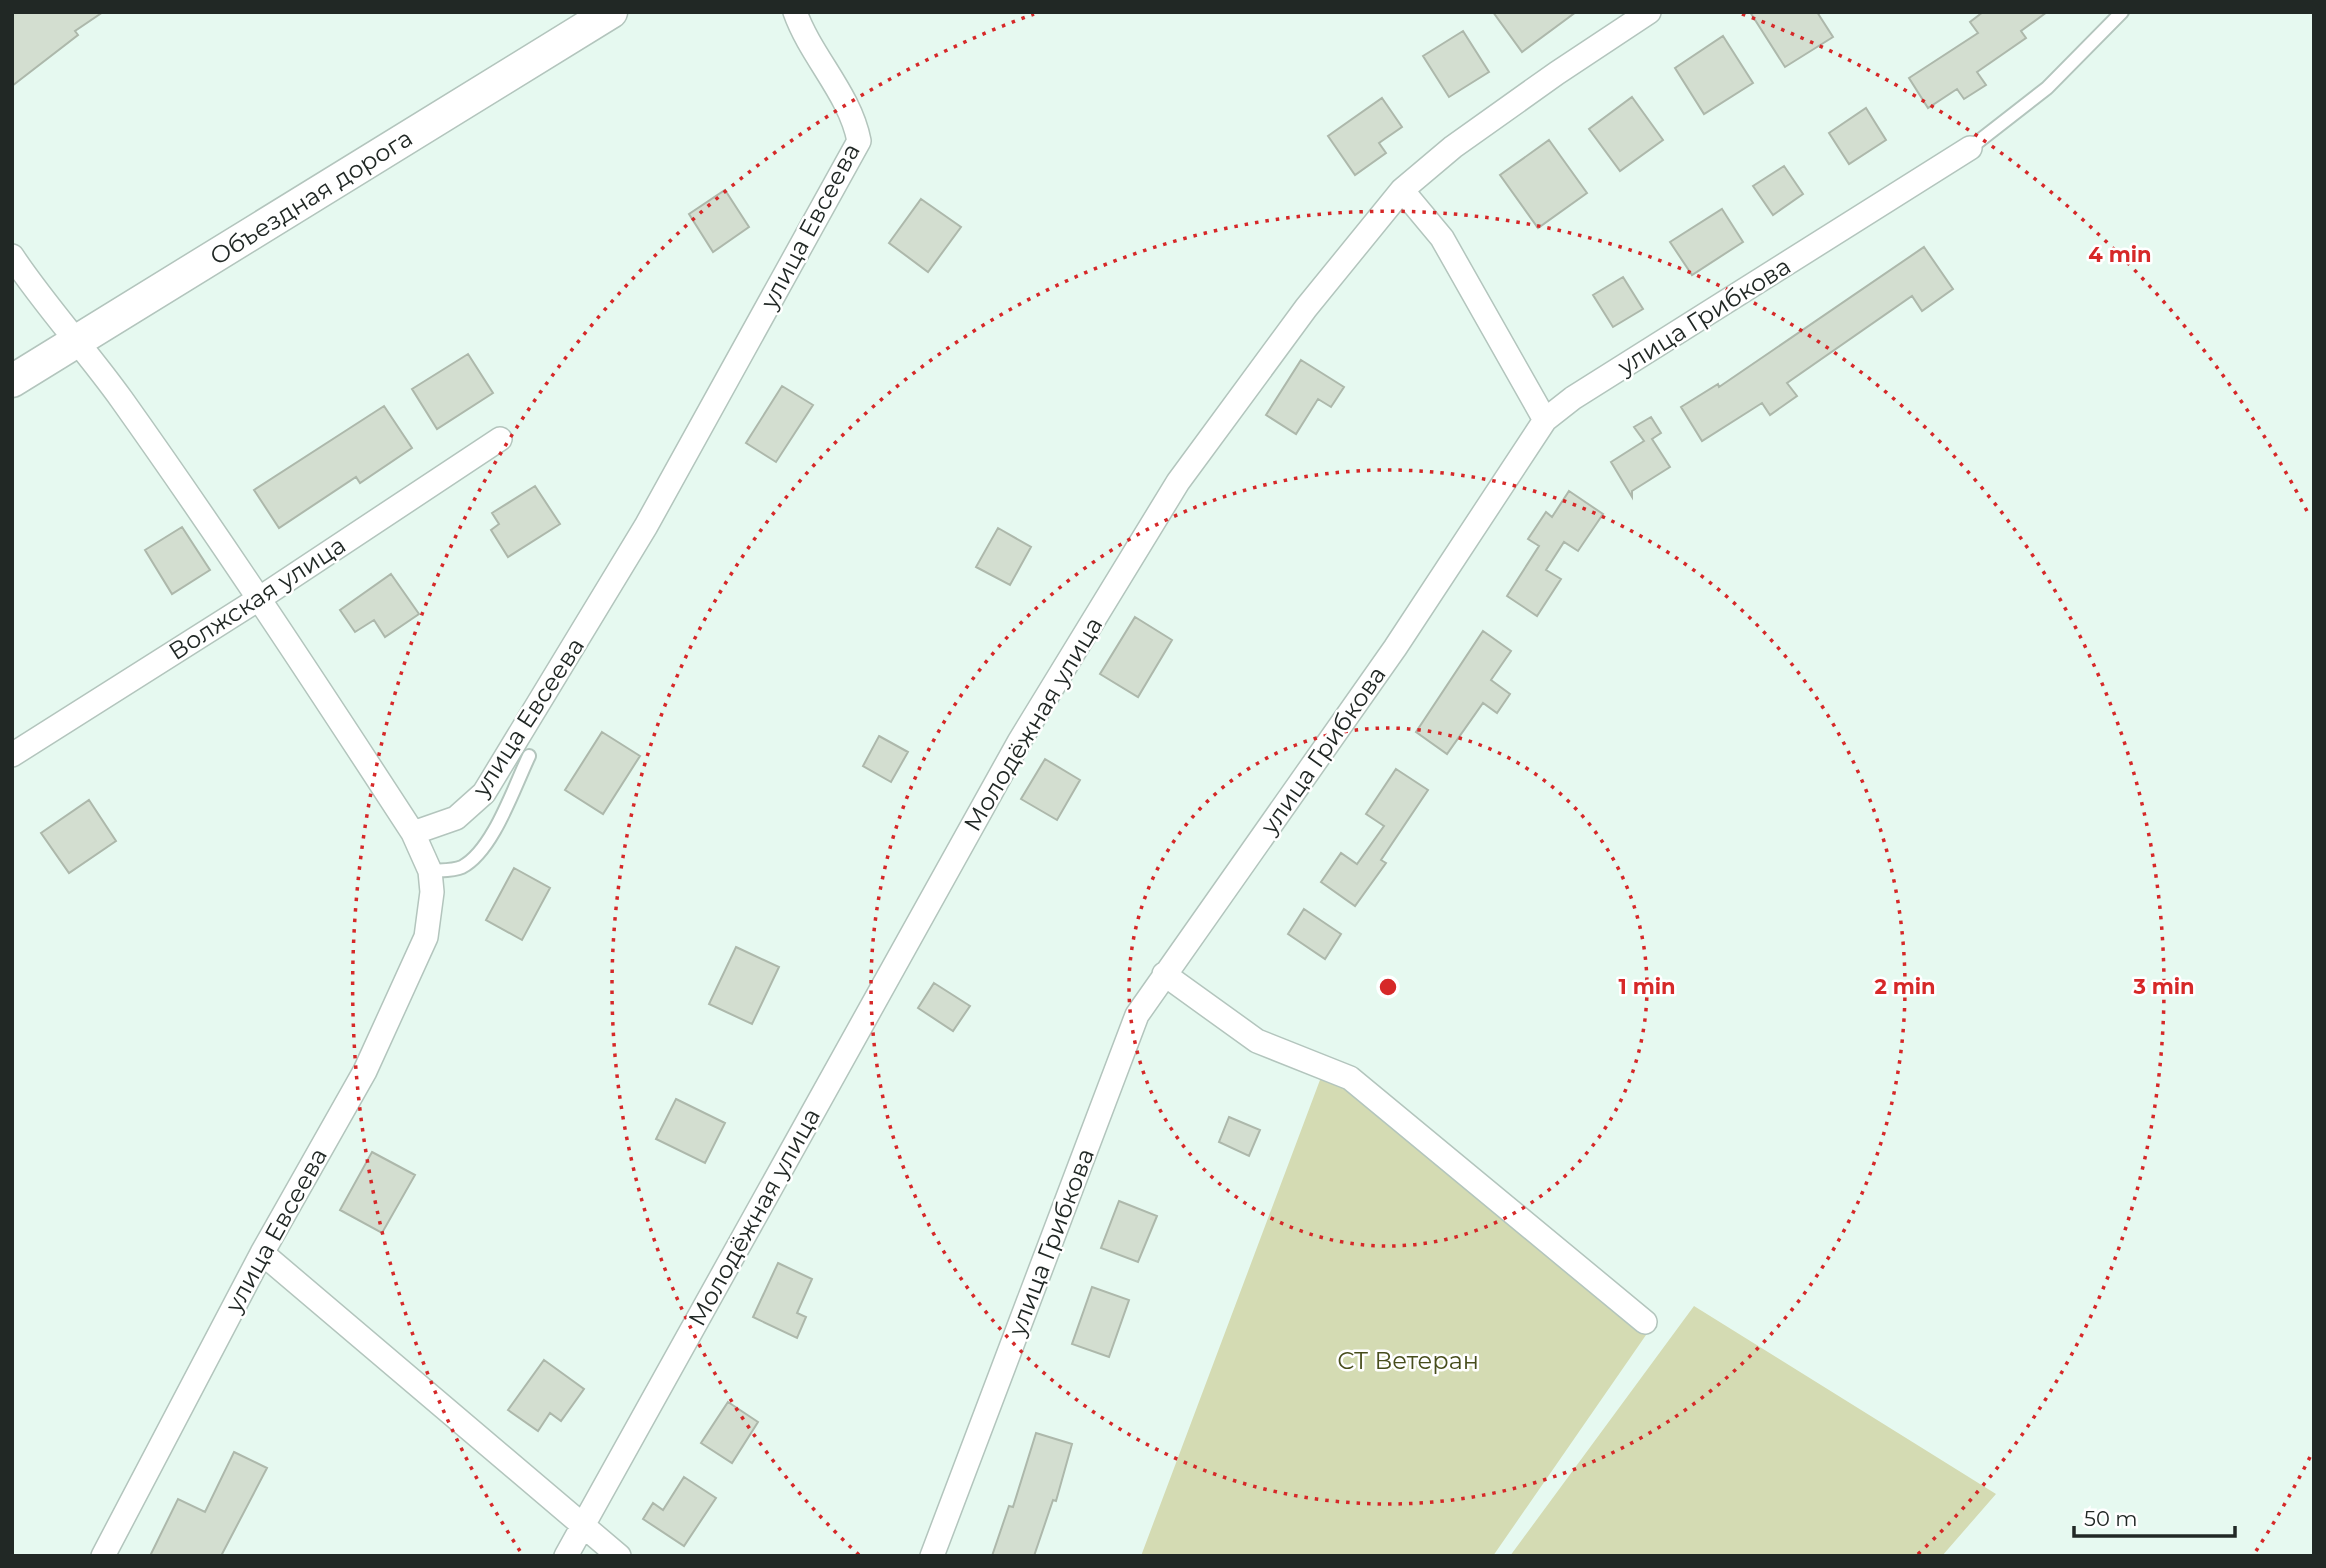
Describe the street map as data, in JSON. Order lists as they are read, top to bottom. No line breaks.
{"streets":{"main road":["Объездная дорога"],"street":["улица Евсеева","улица Грибкова","Волжская улица","Молодёжная улица"]},"parks":["СТ Ветеран"],"scale_bar":"50 m","rings":["4 min","1 min","2 min","3 min"]}
